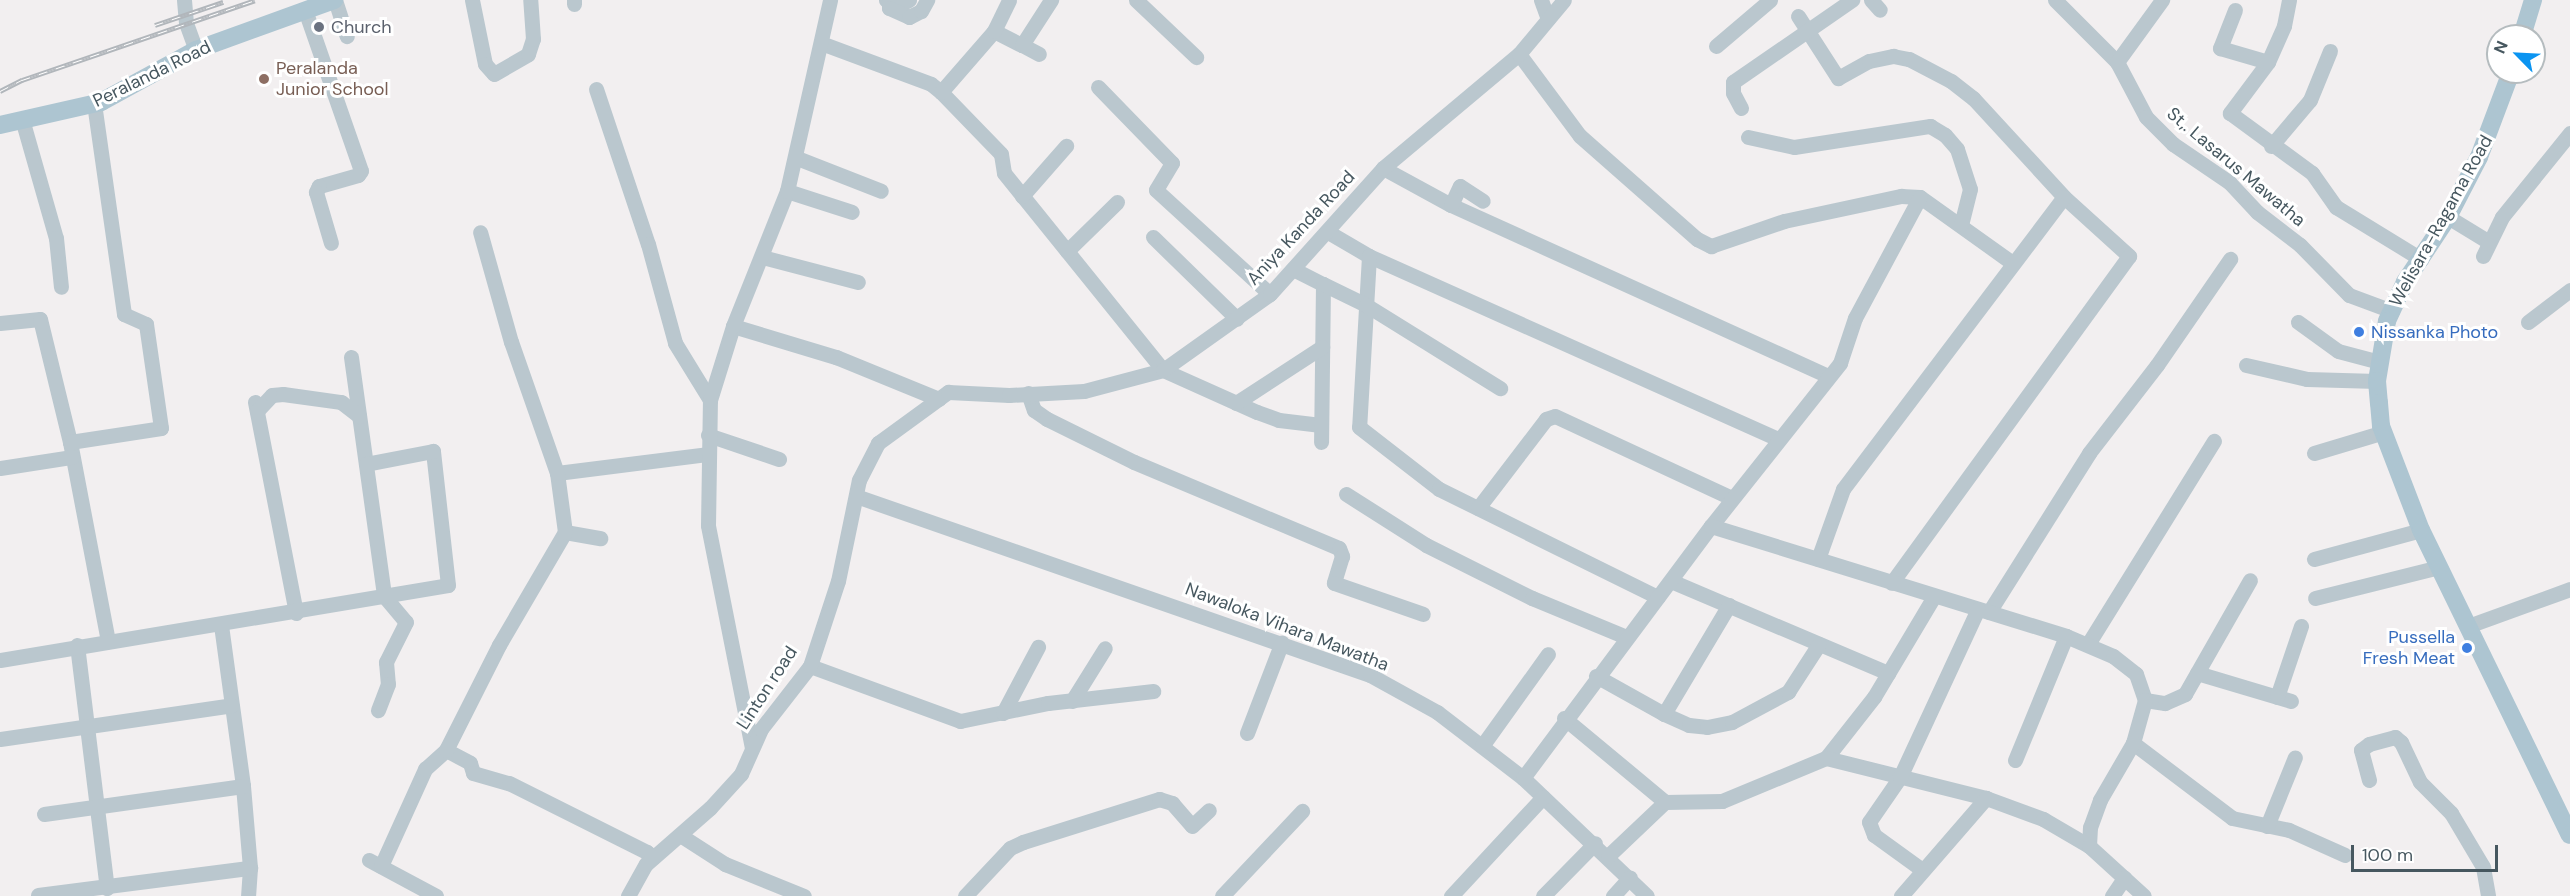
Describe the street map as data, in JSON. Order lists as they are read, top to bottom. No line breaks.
{"streets":{"main road":["Peralanda Road","Welisara-Ragama Road"],"street":["St,. Lasarus Mawatha","Aniya Kanda Road","Nawaloka Vihara Mawatha","Linton road"]},"crossings":[["St,. Lasarus Mawatha","Welisara-Ragama Road"],["Aniya Kanda Road","Nawaloka Vihara Mawatha"],["Aniya Kanda Road","Linton road"],["Nawaloka Vihara Mawatha","Linton road"]],"places":["Church","Peralanda Junior School","Nissanka Photo","Pussella Fresh Meat"],"scale_bar":"100 m","north":"top left"}
